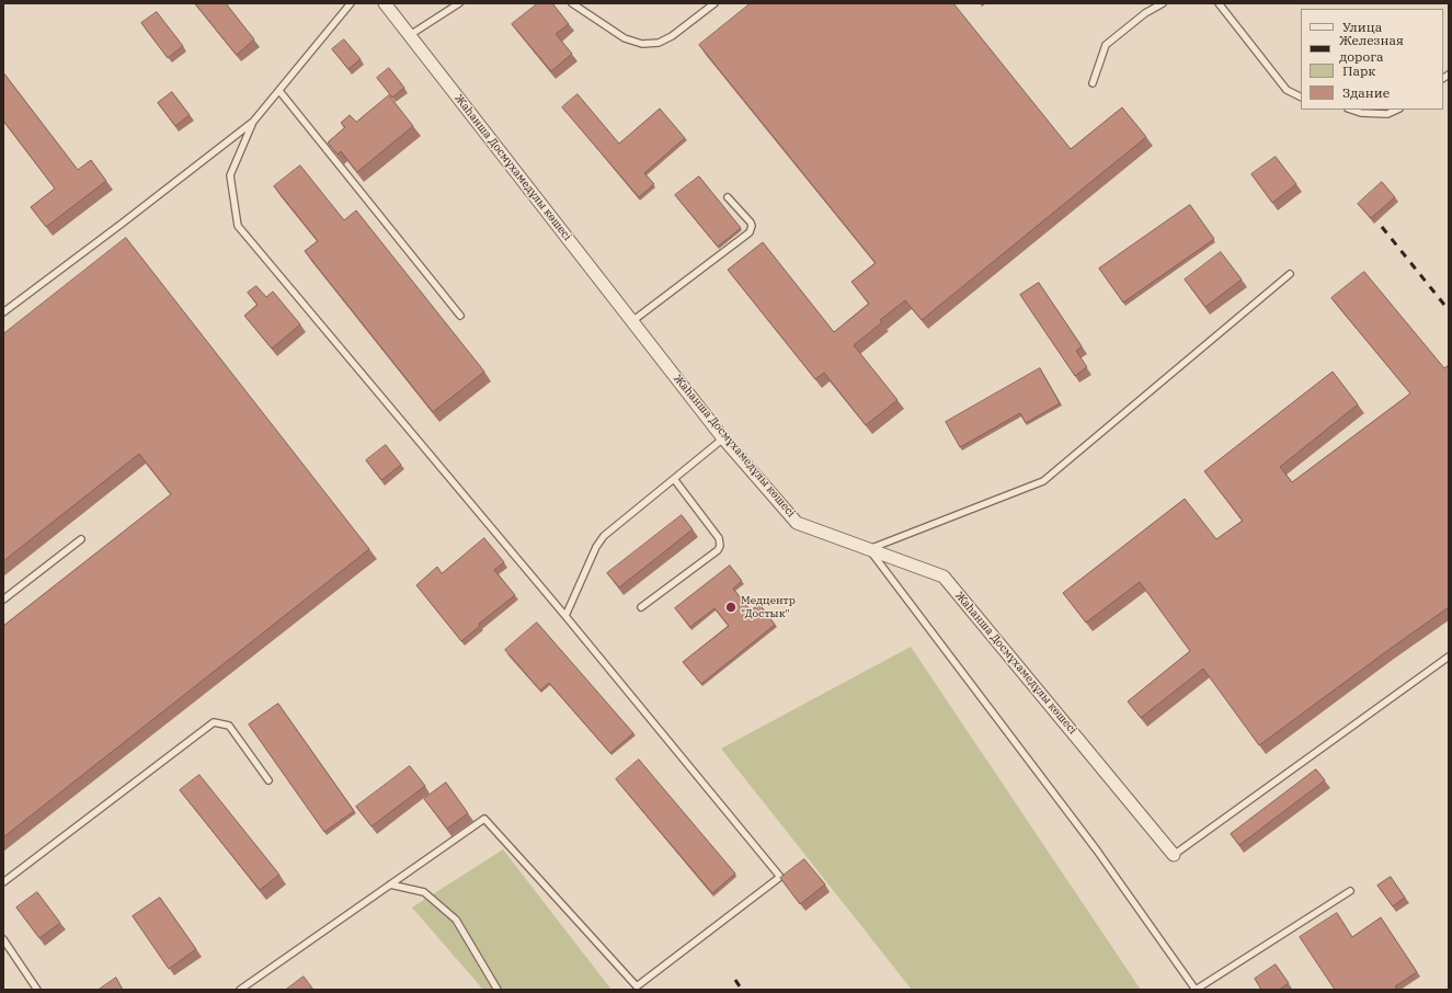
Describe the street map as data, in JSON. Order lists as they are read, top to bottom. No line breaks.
{"streets":{"street":["Жаһанша Досмұхамедұлы көшесі"]},"places":["Медцентр \"Достык\""],"legend":["Улица","Железная дорога","Парк","Здание"]}
